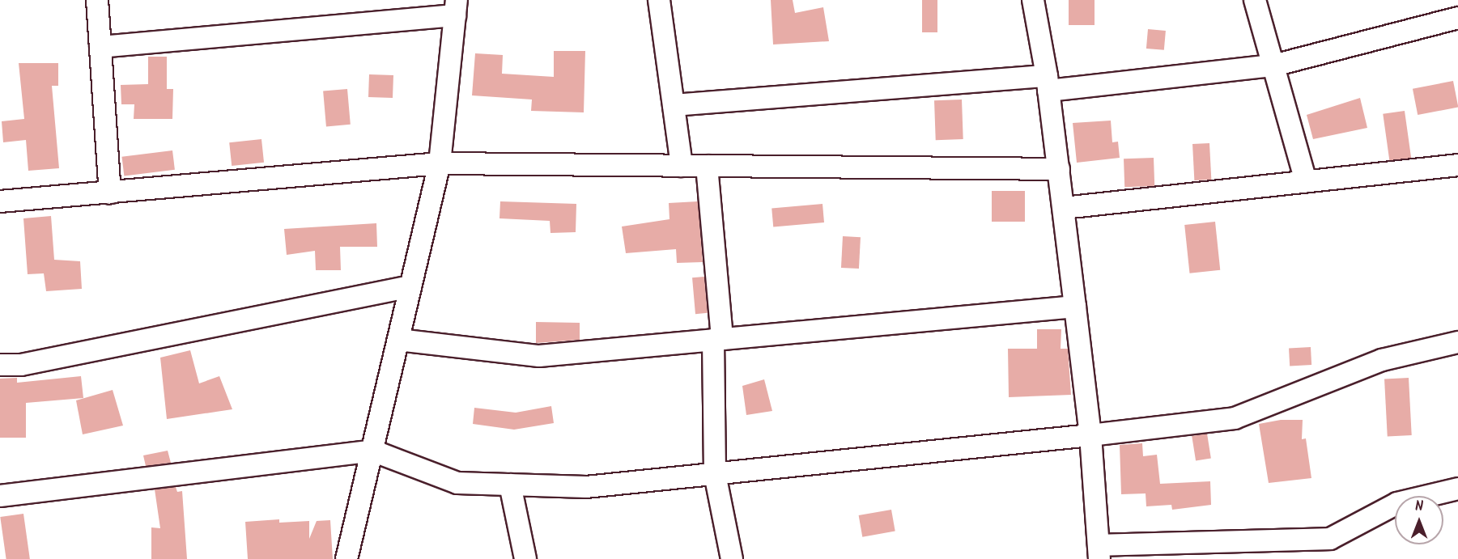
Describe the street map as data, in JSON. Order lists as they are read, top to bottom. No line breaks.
{"north":"top"}
